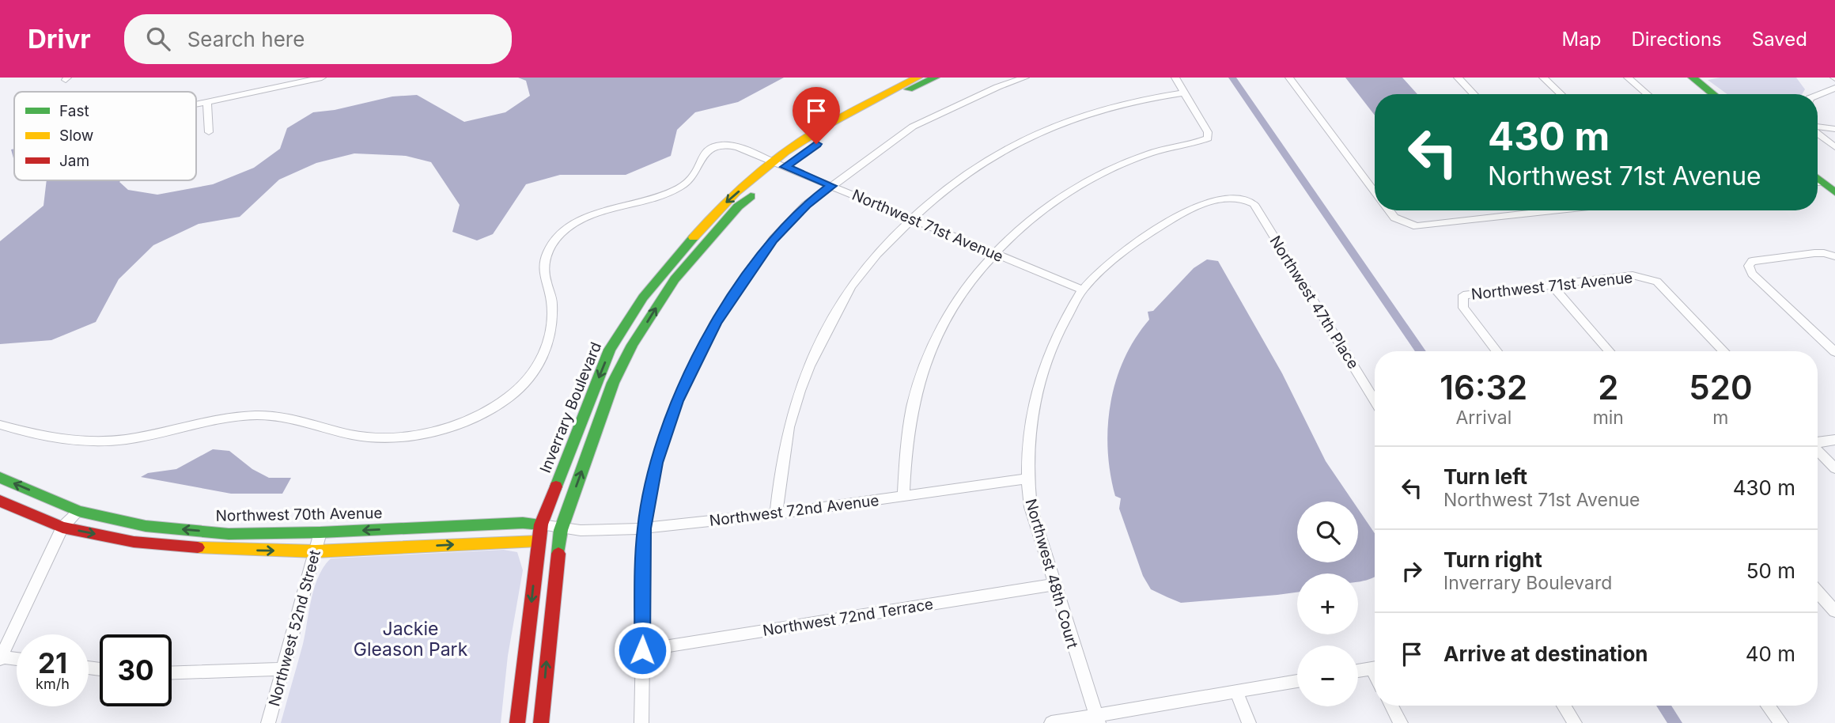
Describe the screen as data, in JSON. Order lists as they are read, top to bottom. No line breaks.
{"streets":{"street":["Northwest 71st Avenue","Northwest 47th Place","Inverrary Boulevard","Northwest 72nd Avenue","Northwest 70th Avenue","Northwest 48th Court","Northwest 72nd Terrace","Northwest 52nd Street"]},"crossings":[["Northwest 71st Avenue","Inverrary Boulevard"],["Northwest 71st Avenue","Northwest 48th Court"],["Northwest 47th Place","Northwest 48th Court"],["Inverrary Boulevard","Northwest 72nd Avenue"],["Inverrary Boulevard","Northwest 70th Avenue"],["Northwest 72nd Avenue","Northwest 70th Avenue"],["Northwest 72nd Avenue","Northwest 48th Court"],["Northwest 70th Avenue","Northwest 52nd Street"],["Northwest 48th Court","Northwest 72nd Terrace"]],"parks":["Jackie Gleason Park"],"legend":["Fast","Slow","Jam"],"page":{"header":"Drivr","search":"Search here","nav":["Map","Directions","Saved"],"turn":["430 m","Northwest 71st Avenue"],"eta":["16:32","Arrival","2","min","520","m"],"list":[{"name":"Turn left","note":"Northwest 71st Avenue","value":"430 m"},{"name":"Turn right","note":"Inverrary Boulevard","value":"50 m"},{"name":"Arrive at destination","value":"40 m"}],"map_buttons":["+","−"],"speed":"21 km/h","limit":"30"}}
